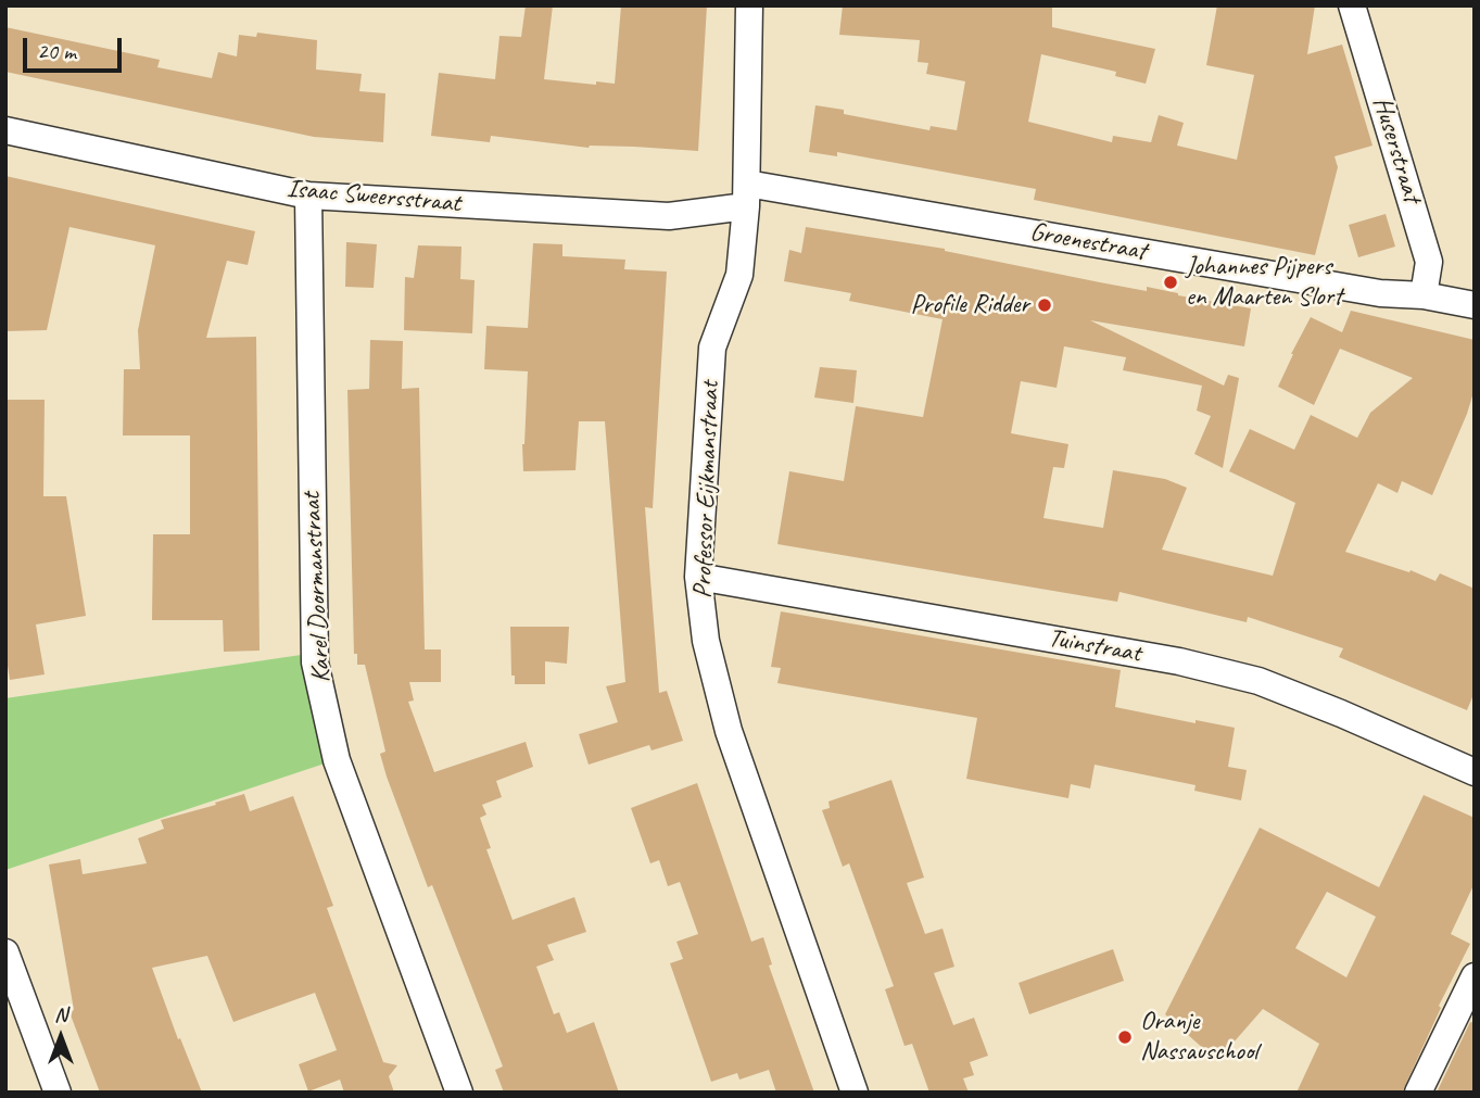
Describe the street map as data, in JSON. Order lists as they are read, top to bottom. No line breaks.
{"streets":{"street":["Huserstraat","Isaac Sweersstraat","Groenestraat","Professor Eijkmanstraat","Karel Doormanstraat","Tuinstraat"]},"crossings":[["Huserstraat","Groenestraat"],["Isaac Sweersstraat","Groenestraat"],["Isaac Sweersstraat","Professor Eijkmanstraat"],["Isaac Sweersstraat","Karel Doormanstraat"],["Groenestraat","Professor Eijkmanstraat"],["Professor Eijkmanstraat","Tuinstraat"]],"places":["Johannes Pijpers en Maarten Slort","Profile Ridder","Oranje Nassauschool"],"scale_bar":"20 m","north":"top"}
